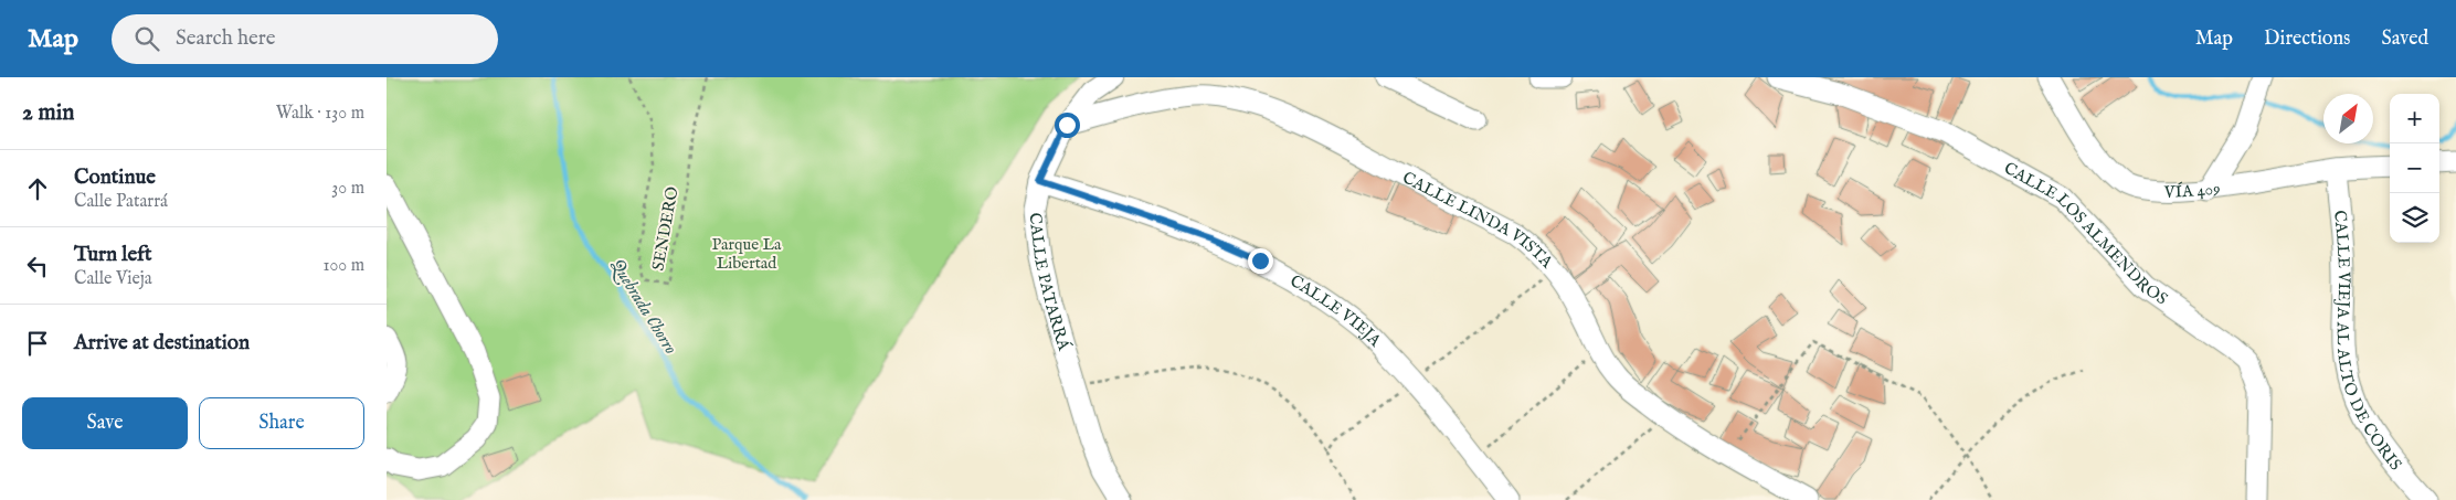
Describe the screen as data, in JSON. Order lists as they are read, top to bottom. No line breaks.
{"streets":{"street":["VÍA 409","CALLE LINDA VISTA","CALLE LOS ALMENDROS","CALLE PATARRÁ","CALLE VIEJA","CALLE VIEJA AL ALTO DE CORIS"],"path":["SENDERO"]},"crossings":[["VÍA 409","CALLE VIEJA AL ALTO DE CORIS"],["CALLE LINDA VISTA","CALLE PATARRÁ"],["CALLE PATARRÁ","CALLE VIEJA"]],"water":["Quebrada Chorro"],"parks":["Parque La Libertad"],"north":"top right","page":{"header":"Map","search":"Search here","nav":["Map","Directions","Saved"],"heading":["2 min","Walk · 130 m"],"map_buttons":["+","−"],"list":[["Continue","Calle Patarrá","30 m"],["Turn left","Calle Vieja","100 m"],"Arrive at destination"],"buttons":["Save","Share"]}}
